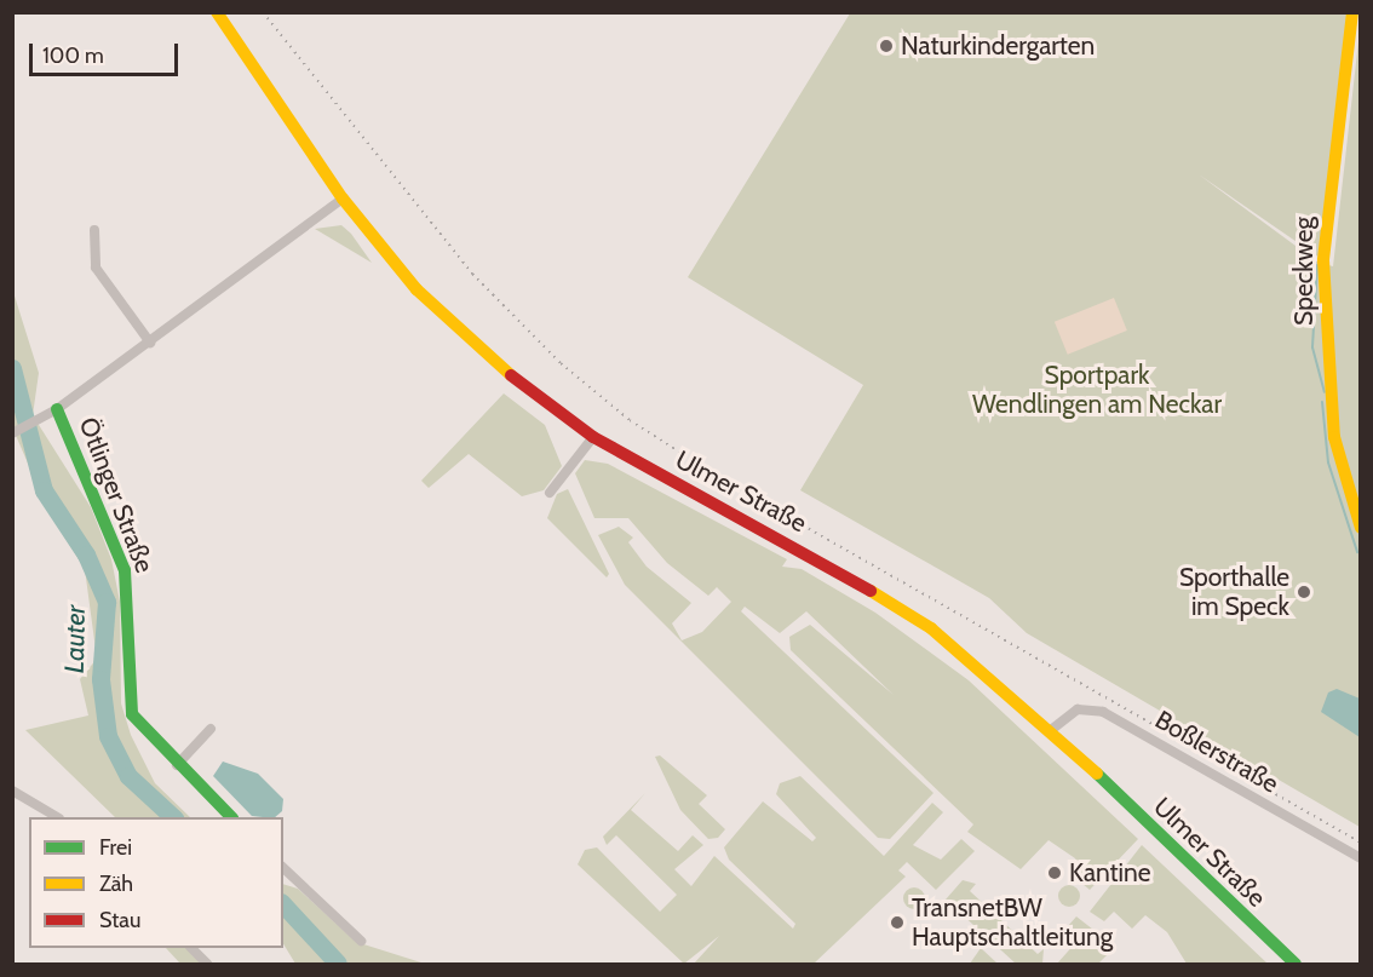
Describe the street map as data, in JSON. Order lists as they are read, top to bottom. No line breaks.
{"streets":{"main road":["Speckweg","Ulmer Straße","Ötlinger Straße"],"street":["Boßlerstraße"]},"crossings":[["Ulmer Straße","Ötlinger Straße"],["Ulmer Straße","Boßlerstraße"]],"water":["Lauter"],"parks":["Sportpark Wendlingen am Neckar"],"places":["Naturkindergarten","Sporthalle im Speck","Kantine","TransnetBW Hauptschaltleitung"],"legend":["Frei","Zäh","Stau"],"scale_bar":"100 m"}
